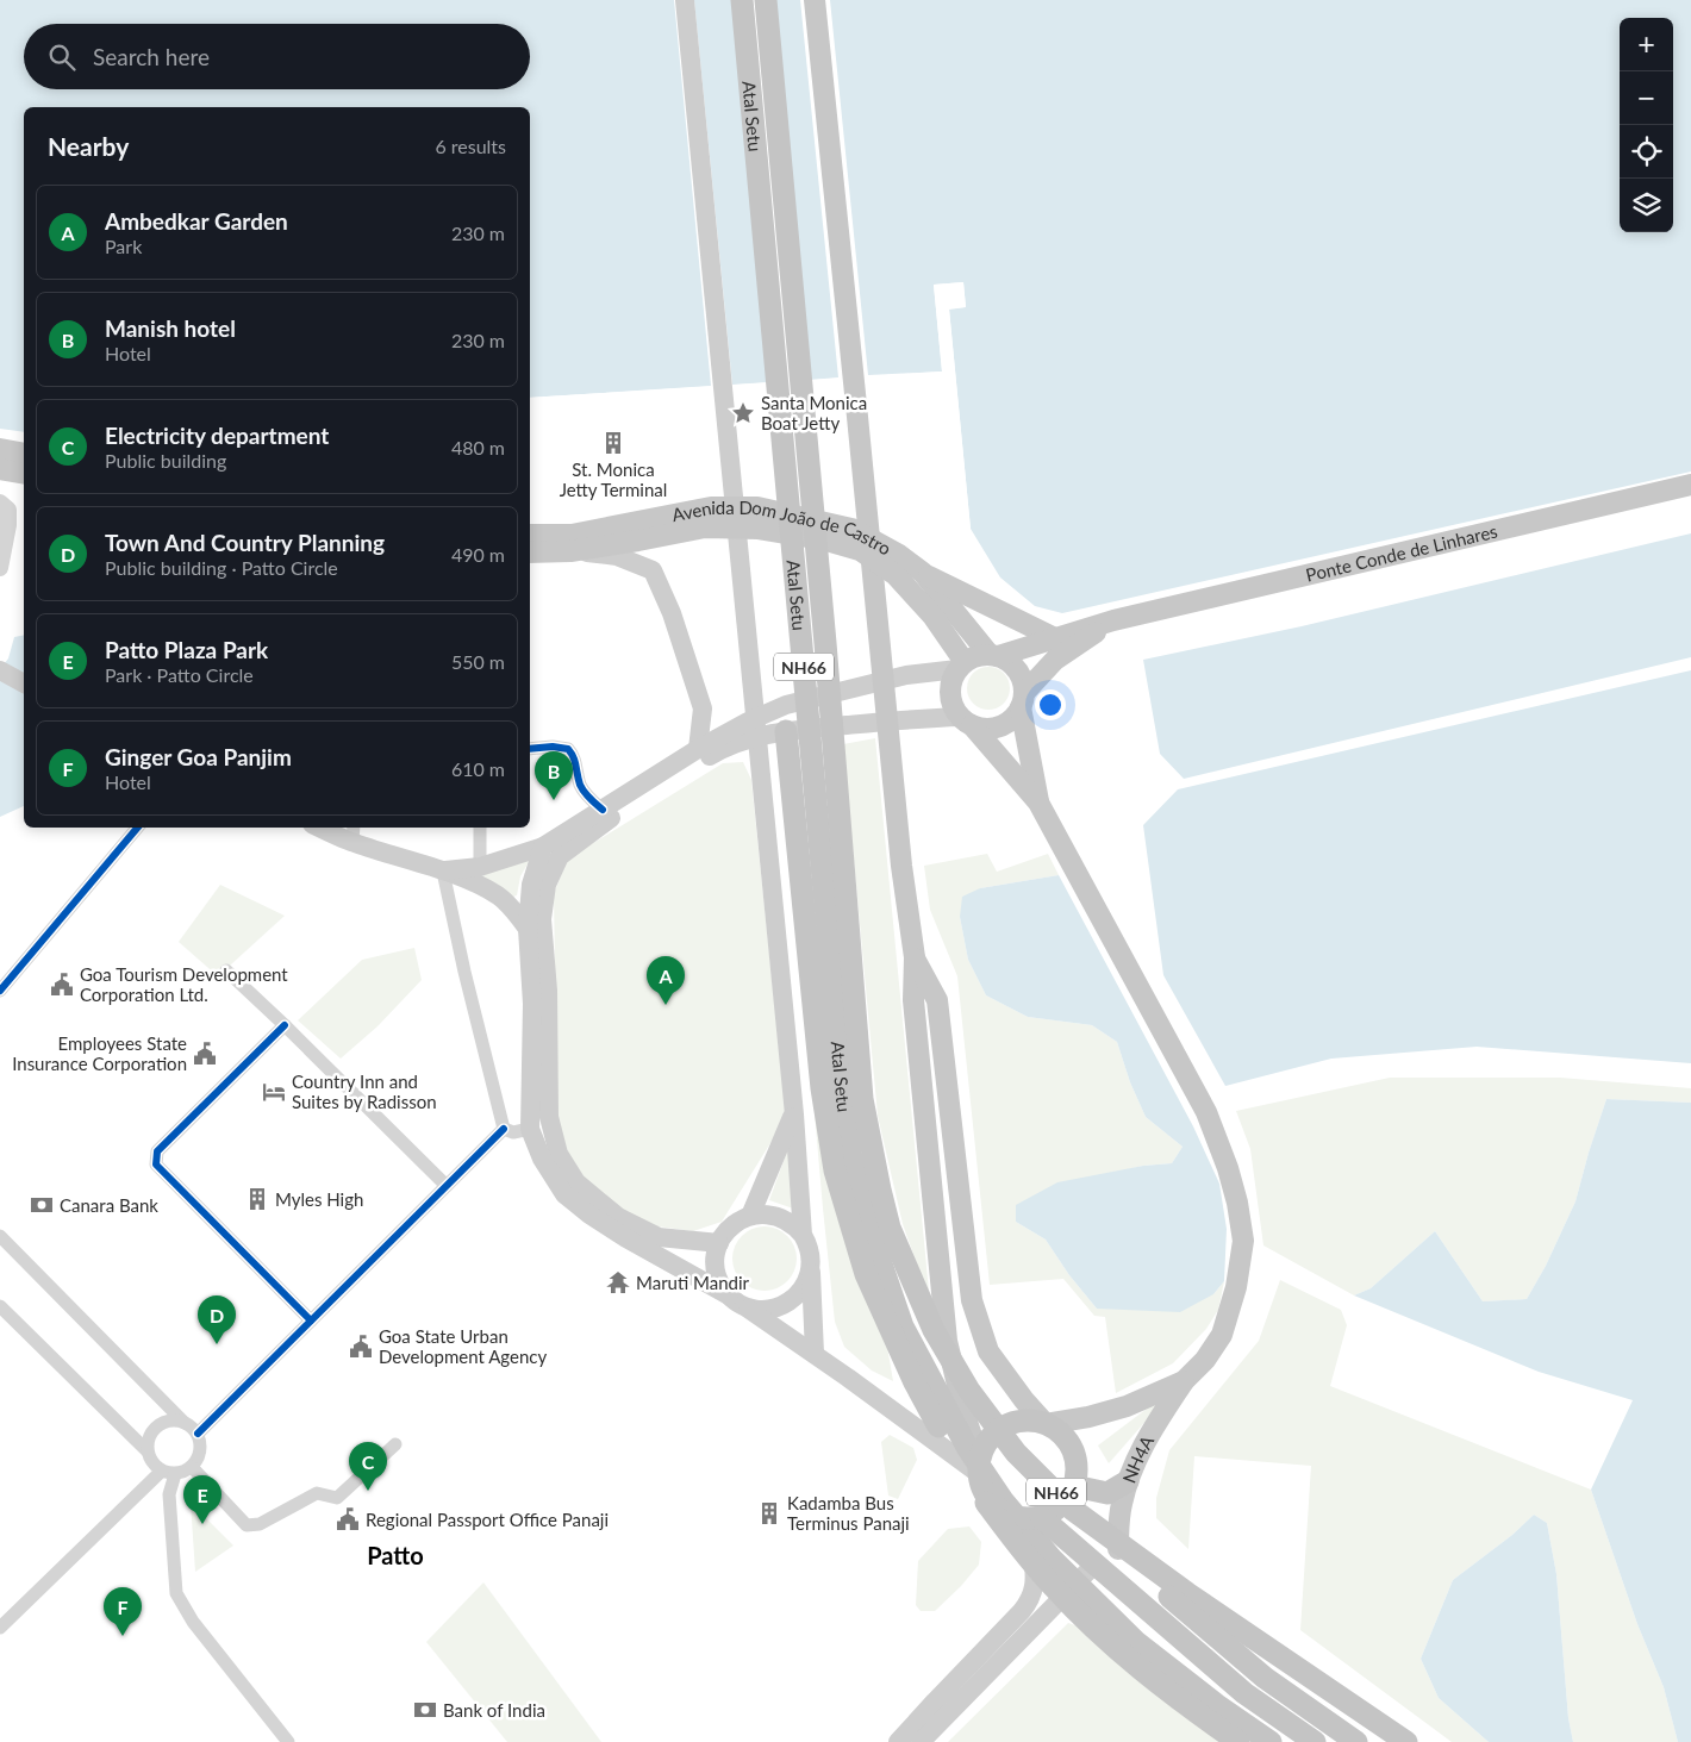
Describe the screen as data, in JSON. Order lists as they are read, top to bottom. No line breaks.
{"streets":{"highway":["Atal Setu","NH66"],"main road":["Avenida Dom João de Castro","Ponte Conde de Linhares","NH4A"]},"crossings":[["Avenida Dom João de Castro","Ponte Conde de Linhares"]],"districts":["Patto"],"places":{"place":["Santa Monica Boat Jetty"],"building":["St. Monica Jetty Terminal","Myles High","Kadamba Bus Terminus Panaji"],"public building":["Goa Tourism Development Corporation Ltd.","Employees State Insurance Corporation","Goa State Urban Development Agency","Regional Passport Office Panaji"],"hotel":["Country Inn and Suites by Radisson"],"bank":["Canara Bank","Bank of India"],"temple":["Maruti Mandir"]},"page":{"map_buttons":["+","−"],"search":"Search here","heading":["Nearby","6 results"],"list":[{"mark":"A","name":"Ambedkar Garden","note":"Park","value":"230 m"},{"mark":"B","name":"Manish hotel","note":"Hotel","value":"230 m"},{"mark":"C","name":"Electricity department","note":"Public building","value":"480 m"},{"mark":"D","name":"Town And Country Planning","note":"Public building · Patto Circle","value":"490 m"},{"mark":"E","name":"Patto Plaza Park","note":"Park · Patto Circle","value":"550 m"},{"mark":"F","name":"Ginger Goa Panjim","note":"Hotel","value":"610 m"}],"pins":["B","A","D","C","E","F"]}}
